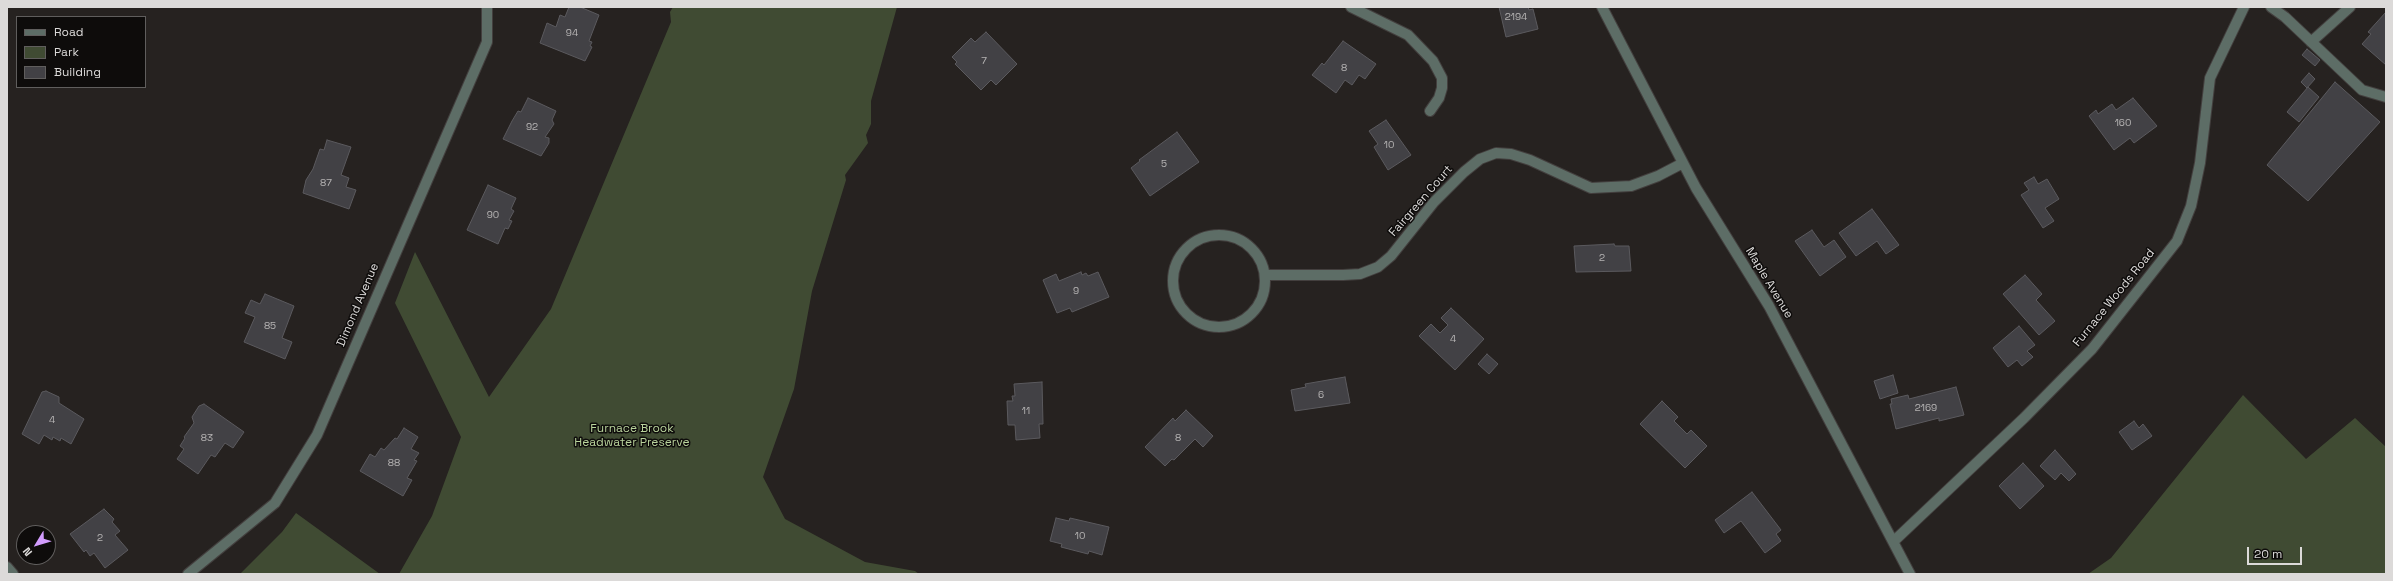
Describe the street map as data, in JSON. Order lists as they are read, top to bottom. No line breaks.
{"streets":{"street":["Fairgreen Court","Maple Avenue","Furnace Woods Road","Dimond Avenue"]},"crossings":[["Fairgreen Court","Maple Avenue"],["Maple Avenue","Furnace Woods Road"]],"parks":["Furnace Brook Headwater Preserve"],"house_numbers":["2194","94","7","8","160","92","10","5","87","90","2","9","85","4","6","2169","11","4","83","8","88","10","2"],"legend":["Road","Park","Building"],"scale_bar":"20 m","north":"bottom left"}
